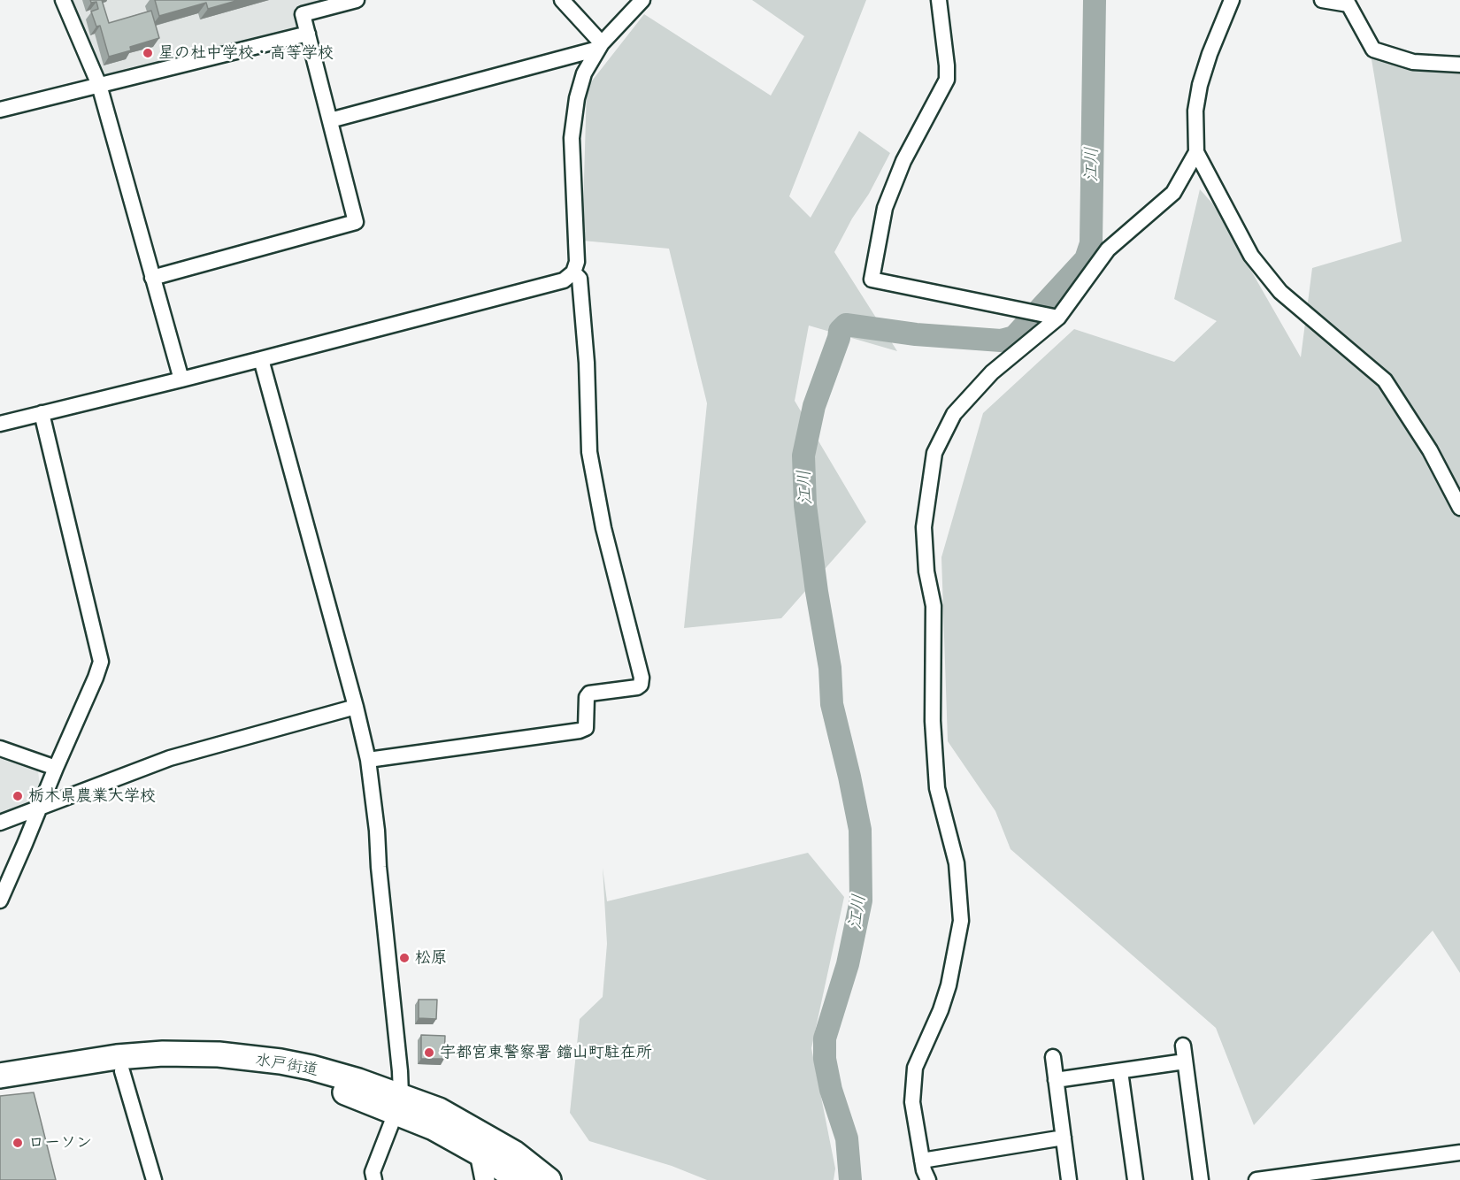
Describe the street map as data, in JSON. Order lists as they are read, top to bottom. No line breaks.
{"streets":{"highway":["水戸街道"]},"water":["江川"],"places":["星の杜中学校・高等学校","栃木県農業大学校","松原","宇都宮東警察署 鐺山町駐在所","ローソン"]}
